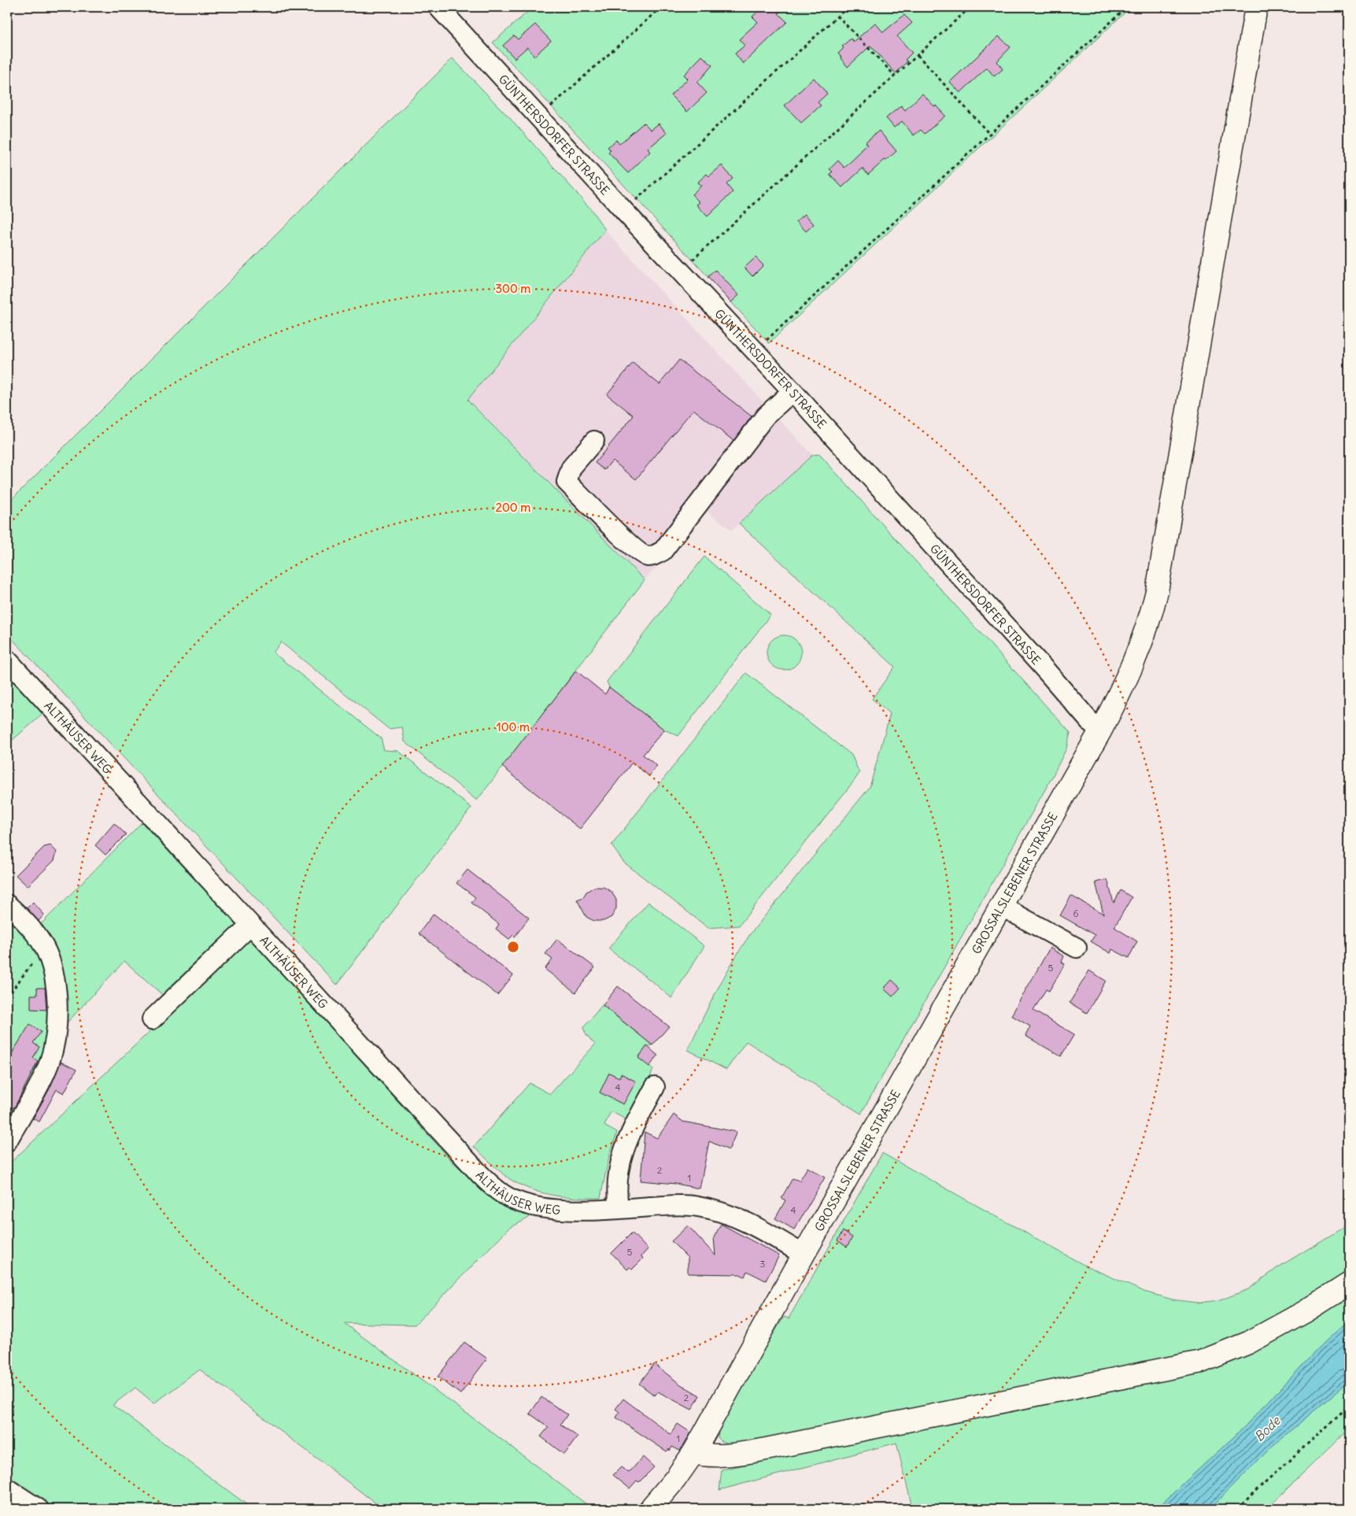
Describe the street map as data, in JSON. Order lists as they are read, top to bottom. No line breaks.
{"streets":{"main road":["GROSSALSLEBENER STRASSE"],"street":["GÜNTHERSDORFER STRASSE","ALTHÄUSER WEG"]},"crossings":[["GÜNTHERSDORFER STRASSE","GROSSALSLEBENER STRASSE"],["ALTHÄUSER WEG","GROSSALSLEBENER STRASSE"]],"water":["Bode"],"house_numbers":["6","5","4","2","1","4","5","3","2","1"],"rings":["300 m","200 m","100 m"]}
